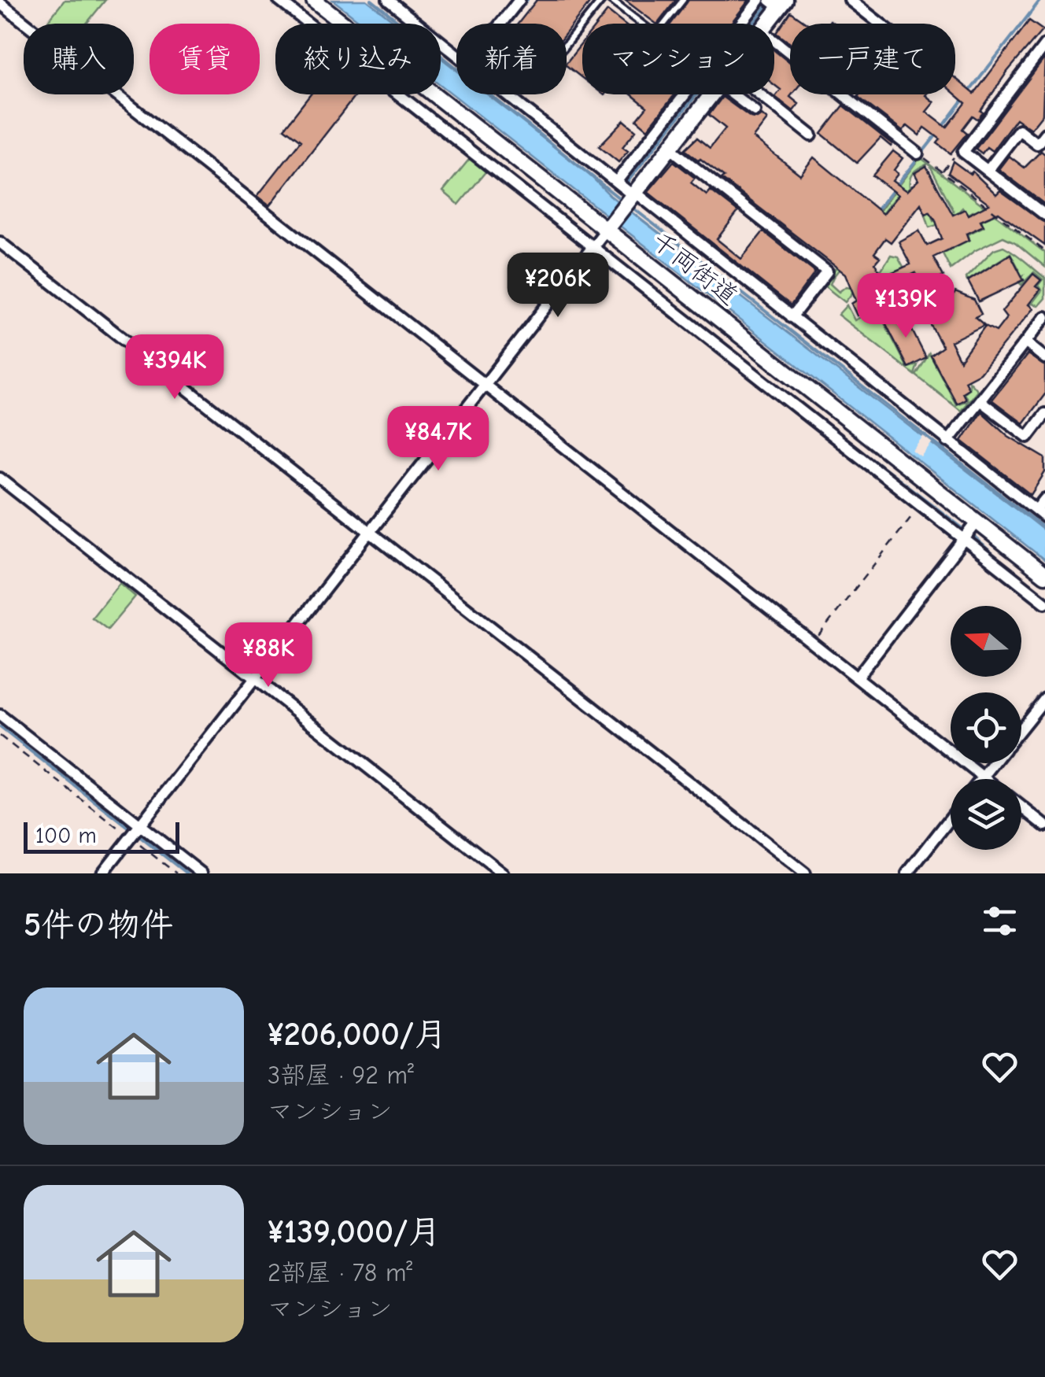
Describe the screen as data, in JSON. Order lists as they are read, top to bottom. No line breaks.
{"streets":{"street":["千両街道"]},"scale_bar":"100 m","north":"left","page":{"chip":["購入","賃貸","絞り込み","新着","マンション","一戸建て"],"price":["¥206K","¥139K","¥394K","¥84.7K","¥88K"],"scale":"100 m","heading":"5件の物件","list":[{"name":"¥206,000/月","note":"3部屋 · 92 m² · マンション"},{"name":"¥139,000/月","note":"2部屋 · 78 m² · マンション"}]}}
